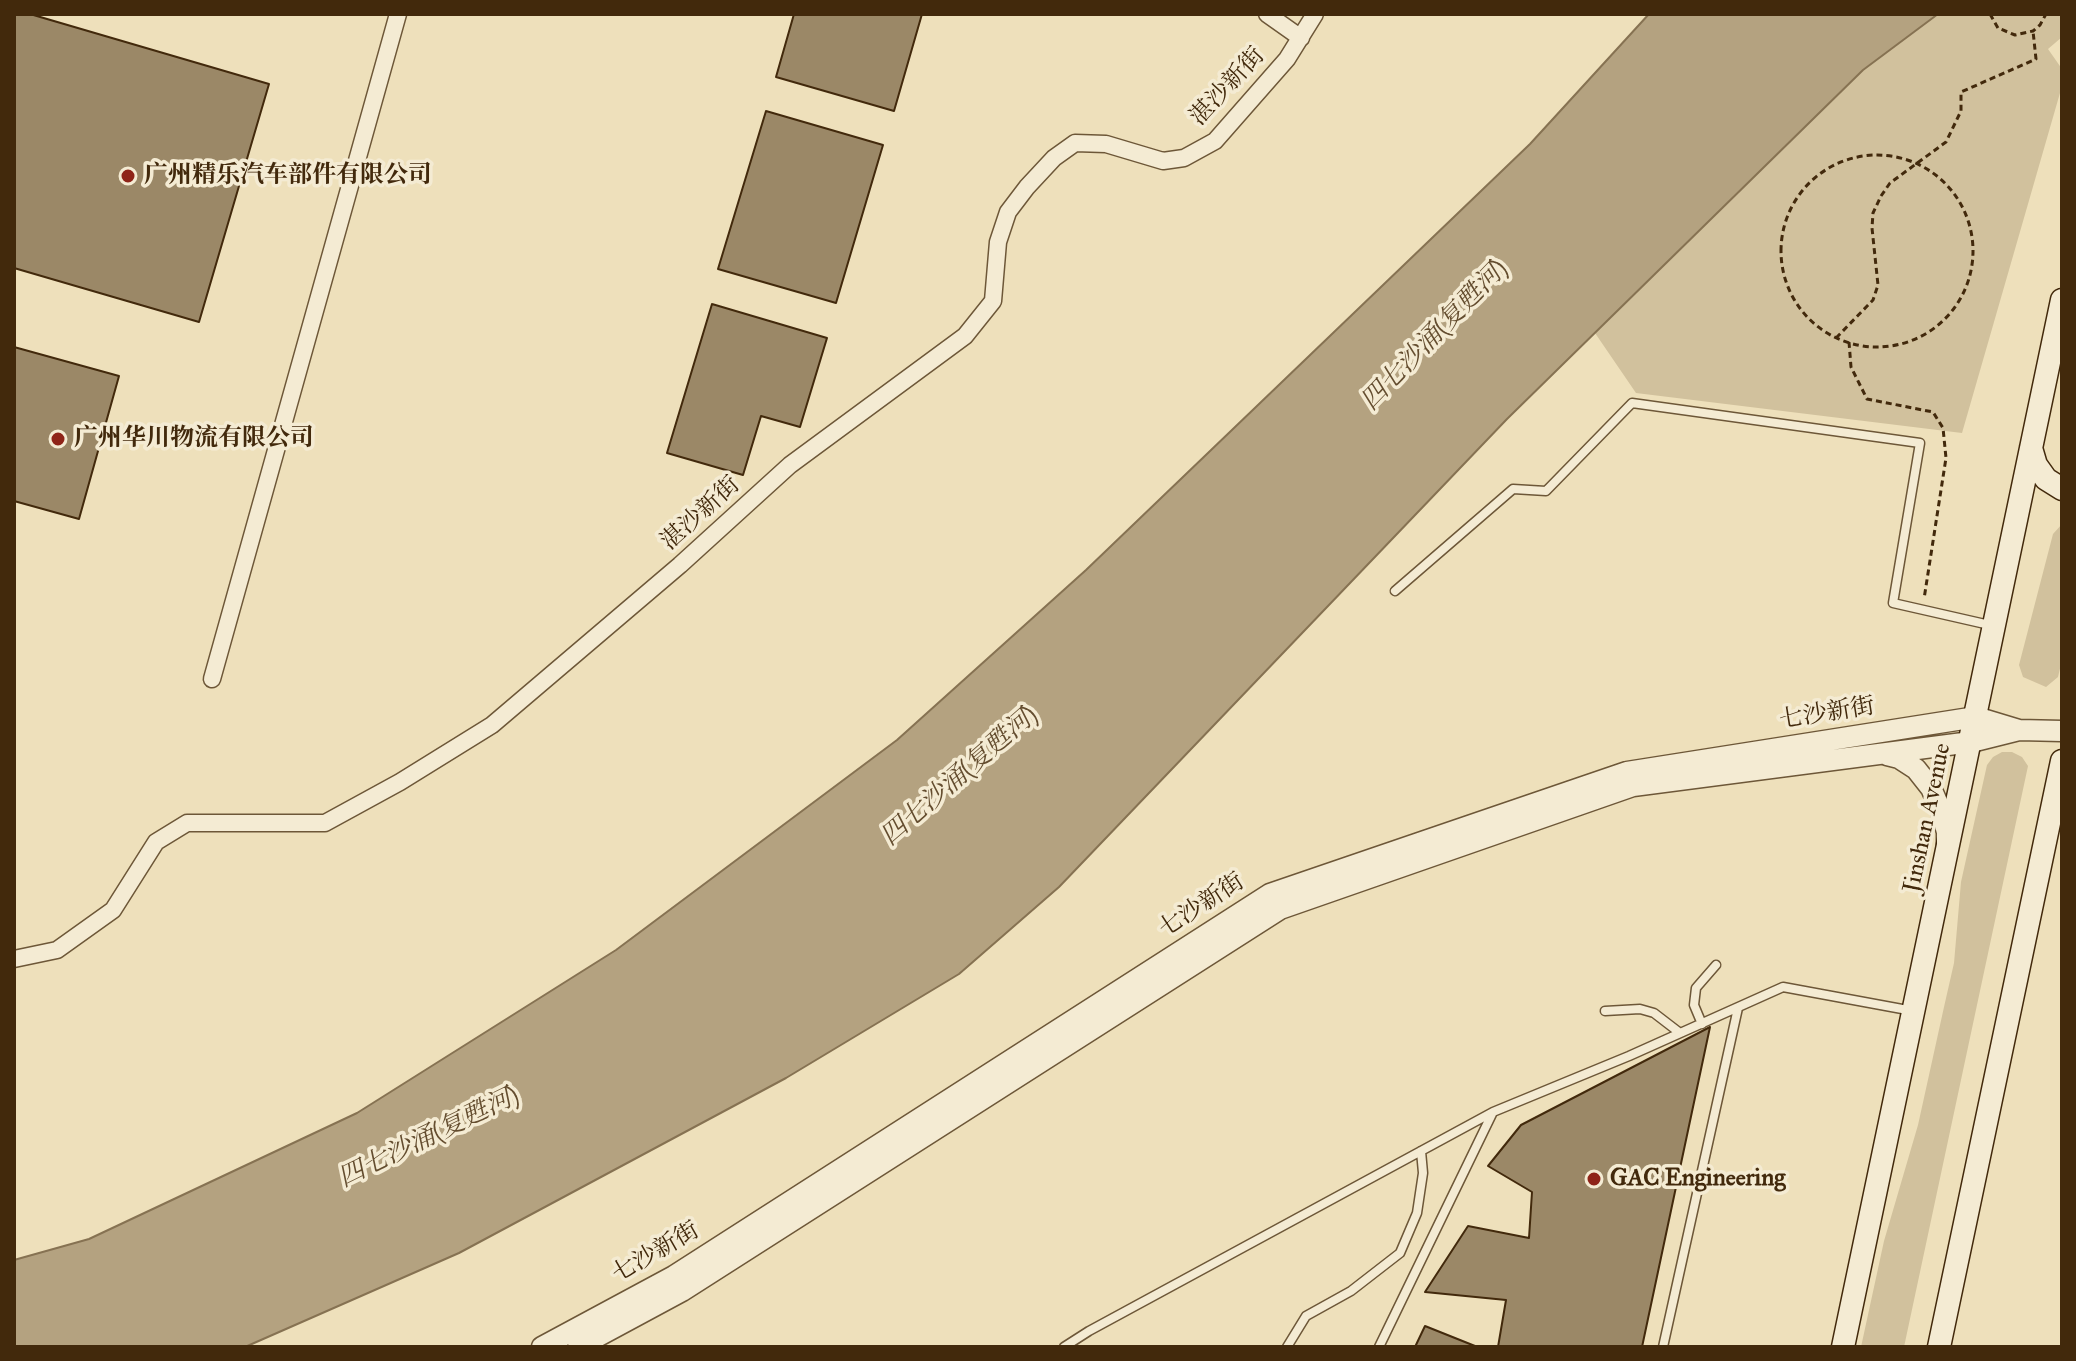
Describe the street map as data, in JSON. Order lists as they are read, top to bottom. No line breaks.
{"streets":{"main road":["Jinshan Avenue"],"street":["湛沙新街","七沙新街"]},"crossings":[["七沙新街","Jinshan Avenue"]],"water":["四七沙涌(复甦河)"],"places":["广州精乐汽车部件有限公司","广州华川物流有限公司","GAC Engineering"]}
